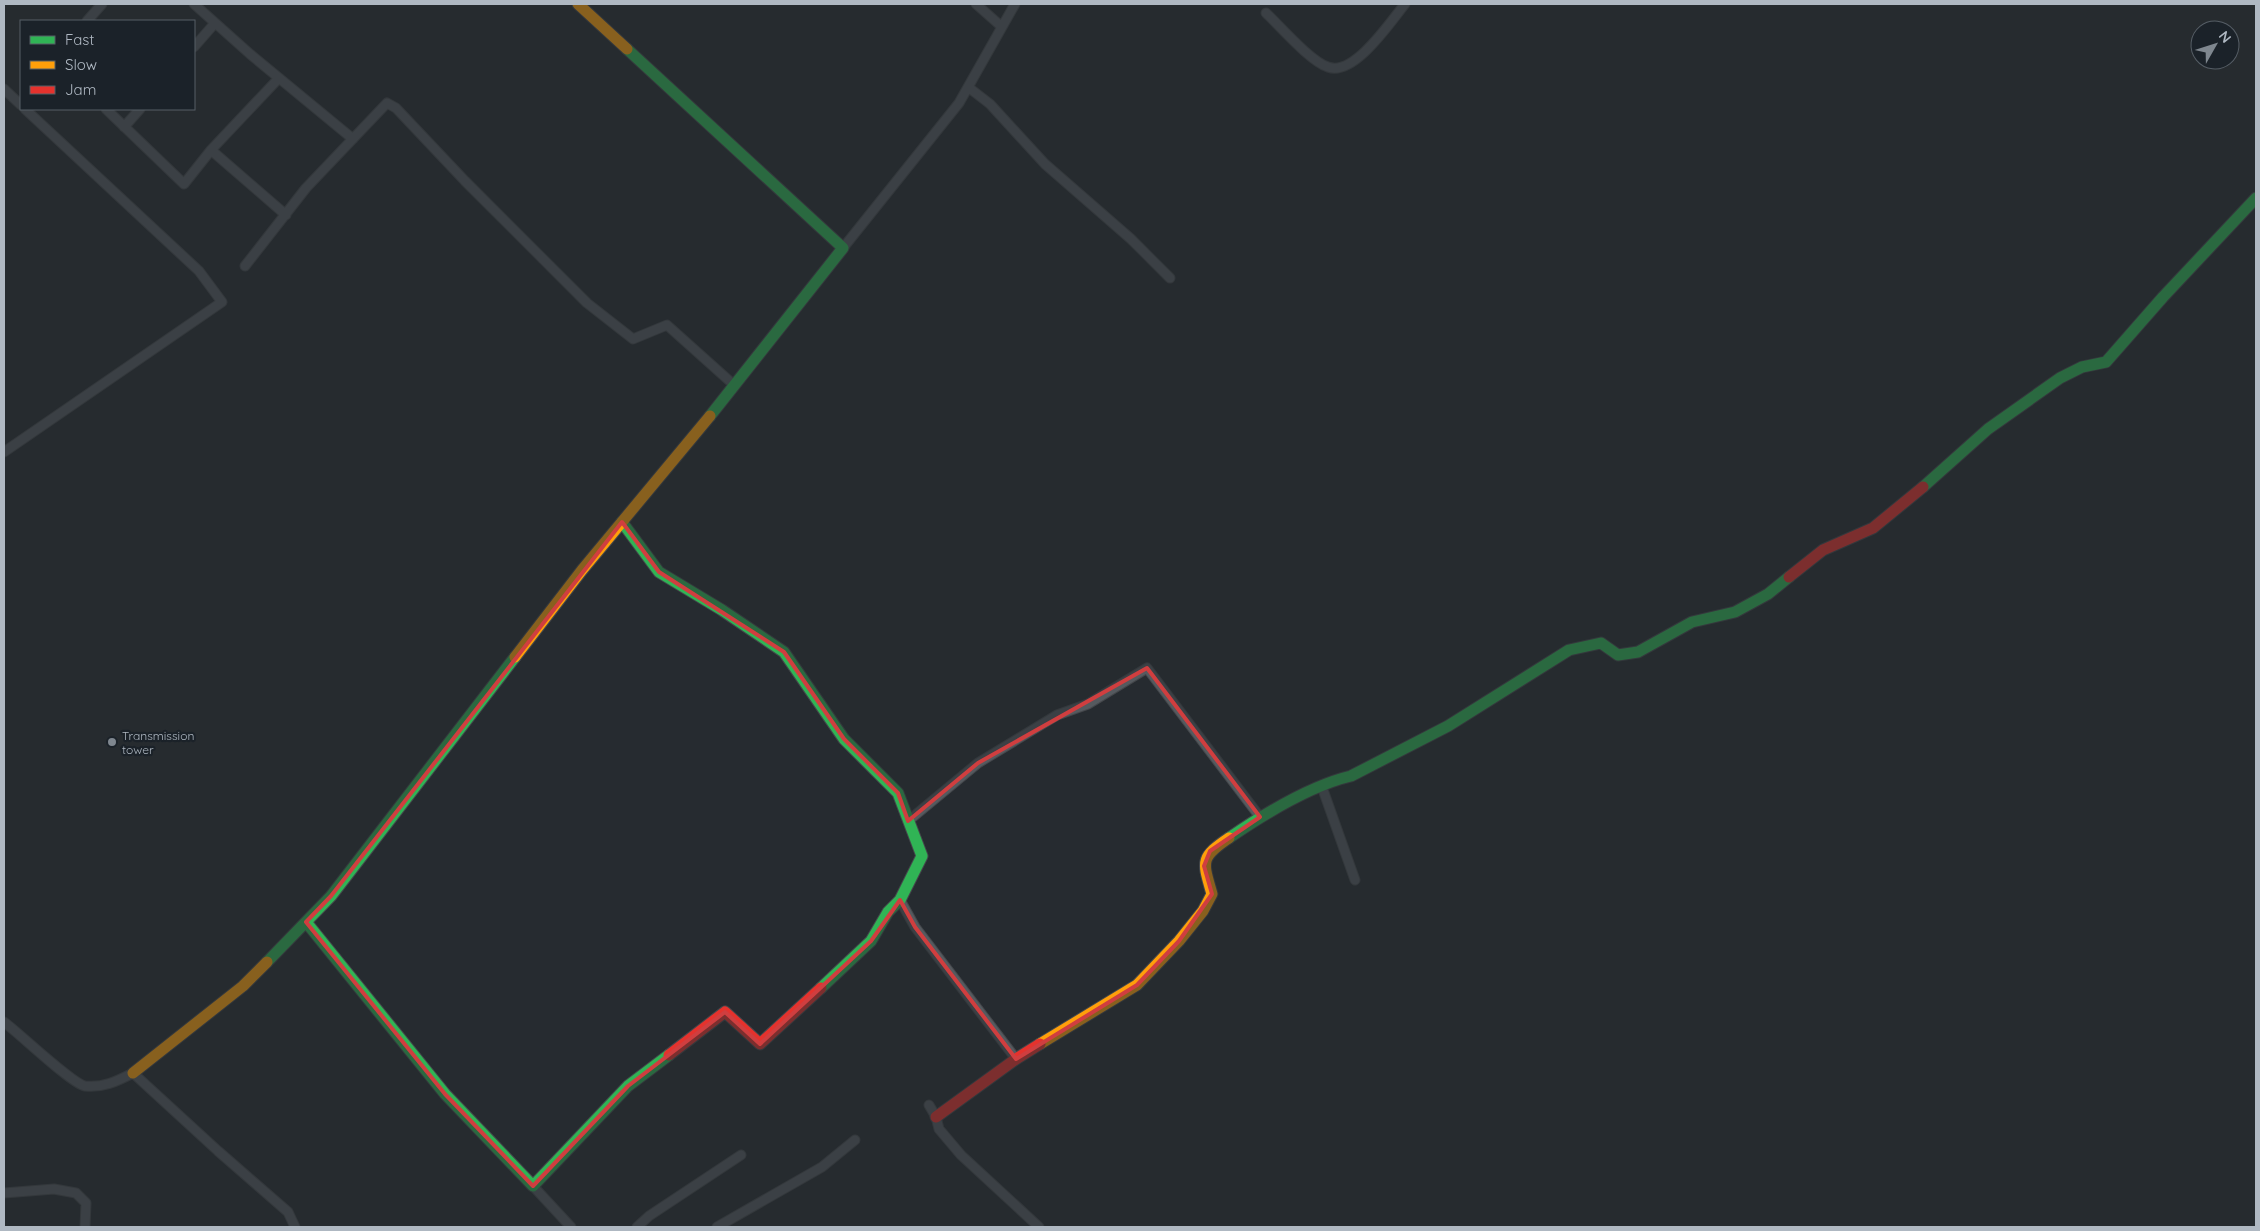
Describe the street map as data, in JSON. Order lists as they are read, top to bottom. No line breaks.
{"places":["Transmission tower"],"legend":["Fast","Slow","Jam"],"north":"top right"}
